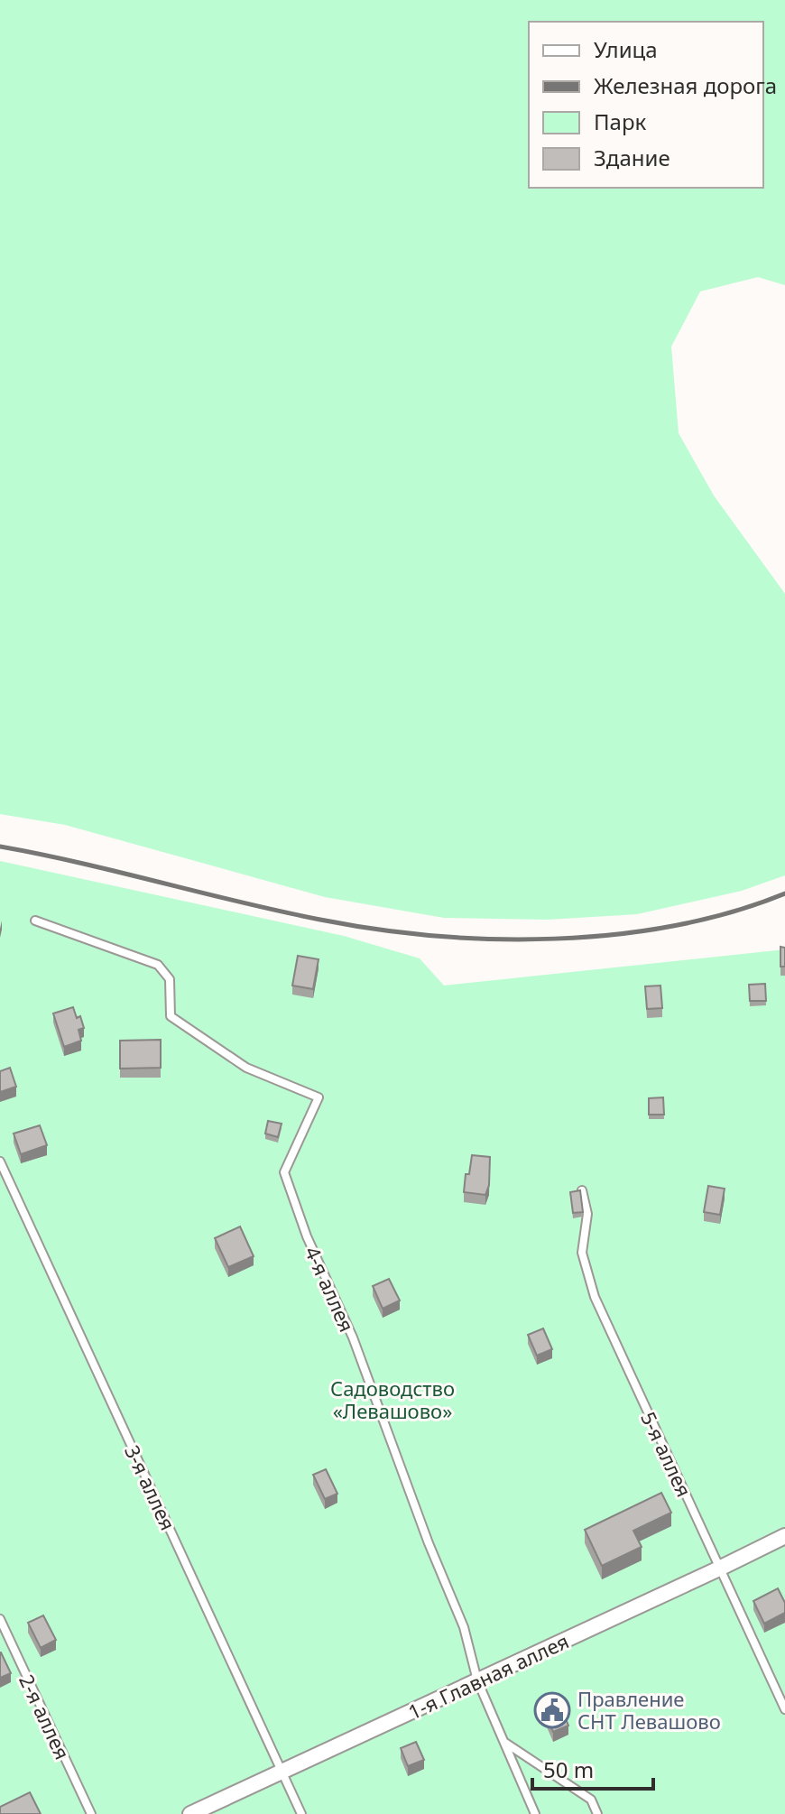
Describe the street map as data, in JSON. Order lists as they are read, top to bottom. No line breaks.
{"streets":{"street":["1-я Главная аллея"],"lane":["4-я аллея","5-я аллея","3-я аллея","2-я аллея"]},"crossings":[["4-я аллея","1-я Главная аллея"],["5-я аллея","1-я Главная аллея"],["3-я аллея","1-я Главная аллея"]],"parks":["Садоводство «Левашово»"],"places":{"public building":["Правление СНТ Левашово"]},"legend":["Улица","Железная дорога","Парк","Здание"],"scale_bar":"50 m"}
